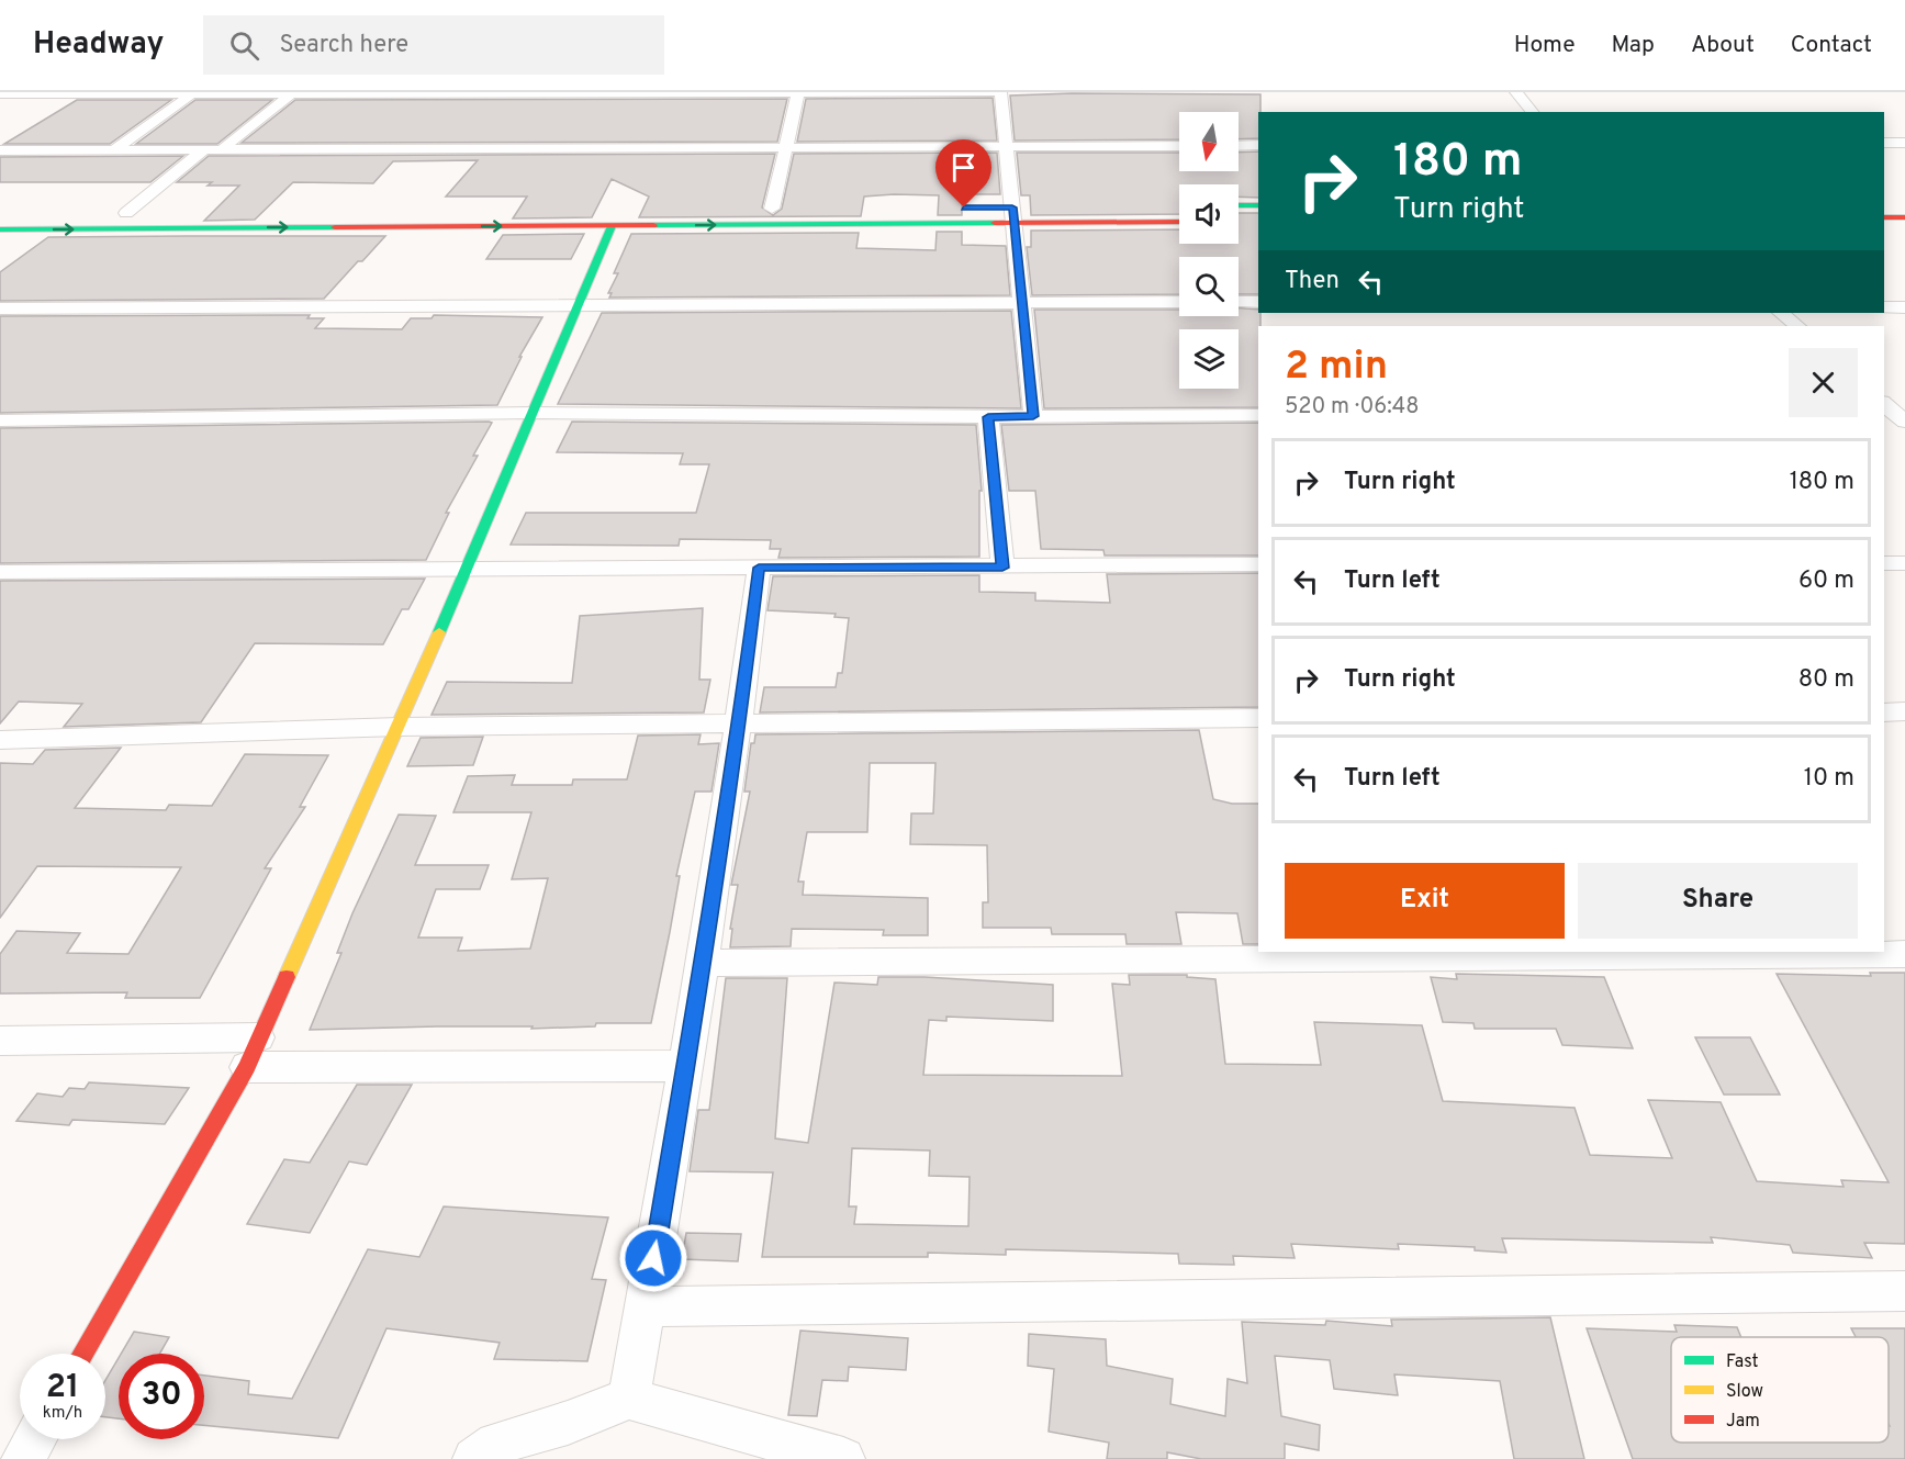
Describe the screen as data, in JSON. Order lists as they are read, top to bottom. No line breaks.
{"legend":["Fast","Slow","Jam"],"north":"bottom","page":{"header":"Headway","search":"Search here","nav":["Home","Map","About","Contact"],"turn":["180 m","Turn right"],"then":"Then","heading":["2 min","520 m · 06:48"],"list":[{"name":"Turn right","value":"180 m"},{"name":"Turn left","value":"60 m"},{"name":"Turn right","value":"80 m"},{"name":"Turn left","value":"10 m"}],"buttons":["Exit","Share"],"speed":"21 km/h","limit":"30"}}
